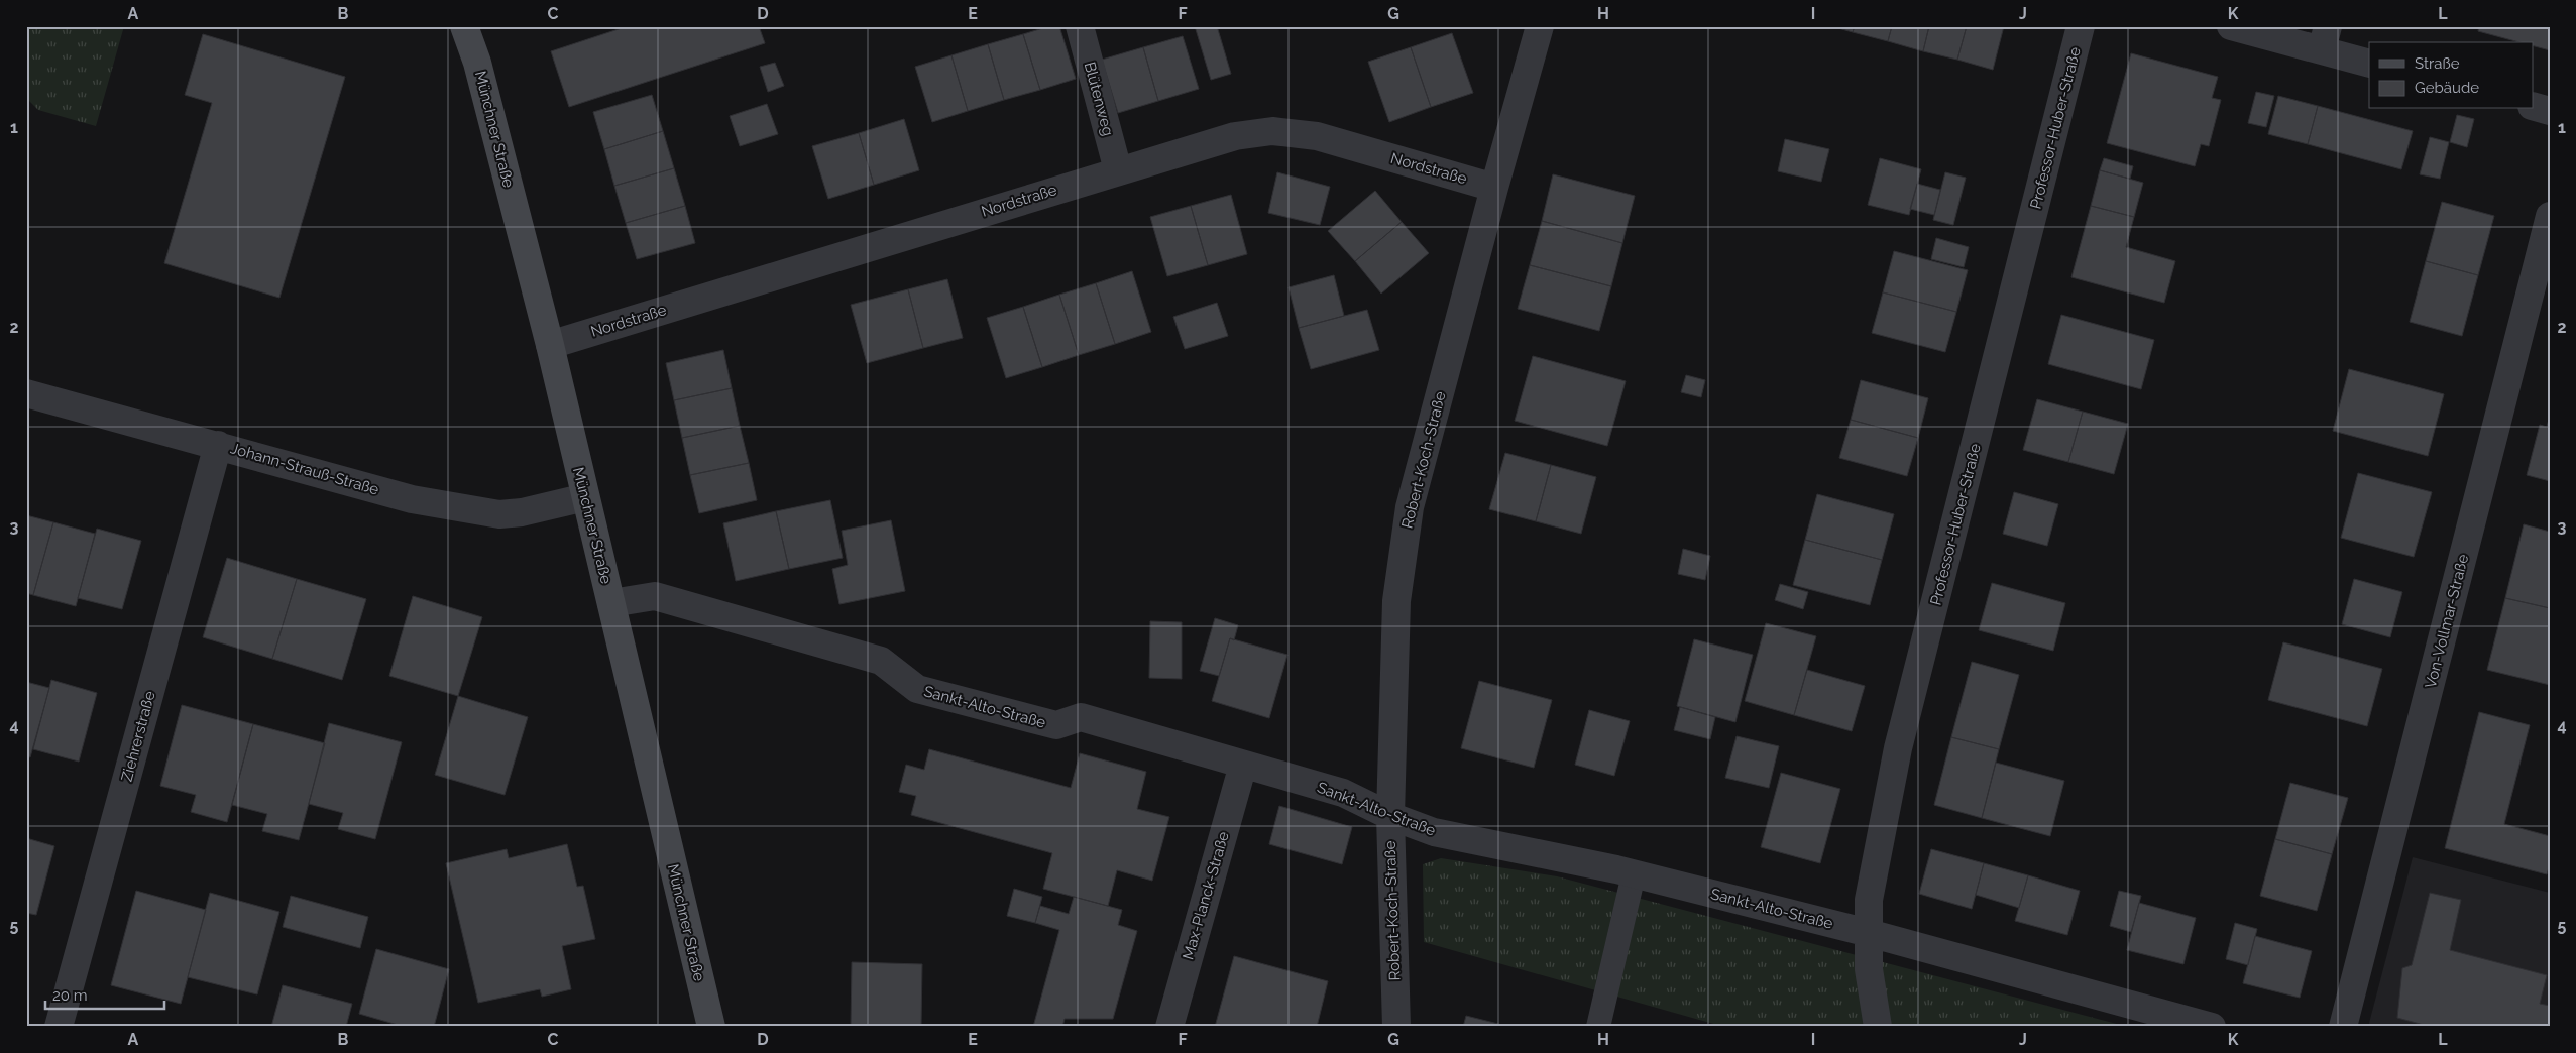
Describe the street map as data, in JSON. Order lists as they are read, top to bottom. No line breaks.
{"streets":{"main road":["Münchner Straße"],"street":["Blütenweg","Professor-Huber-Straße","Nordstraße","Robert-Koch-Straße","Johann-Strauß-Straße","Von-Vollmar-Straße","Sankt-Alto-Straße","Ziehrerstraße","Max-Planck-Straße"]},"crossings":[["Blütenweg","Nordstraße"],["Professor-Huber-Straße","Sankt-Alto-Straße"],["Münchner Straße","Nordstraße"],["Münchner Straße","Johann-Strauß-Straße"],["Münchner Straße","Sankt-Alto-Straße"],["Nordstraße","Robert-Koch-Straße"],["Robert-Koch-Straße","Sankt-Alto-Straße"],["Johann-Strauß-Straße","Ziehrerstraße"],["Sankt-Alto-Straße","Max-Planck-Straße"]],"legend":["Straße","Gebäude"],"scale_bar":"20 m","grid":{"columns":["A","B","C","D","E","F","G","H","I","J","K","L"],"rows":["1","2","3","4","5"]}}
